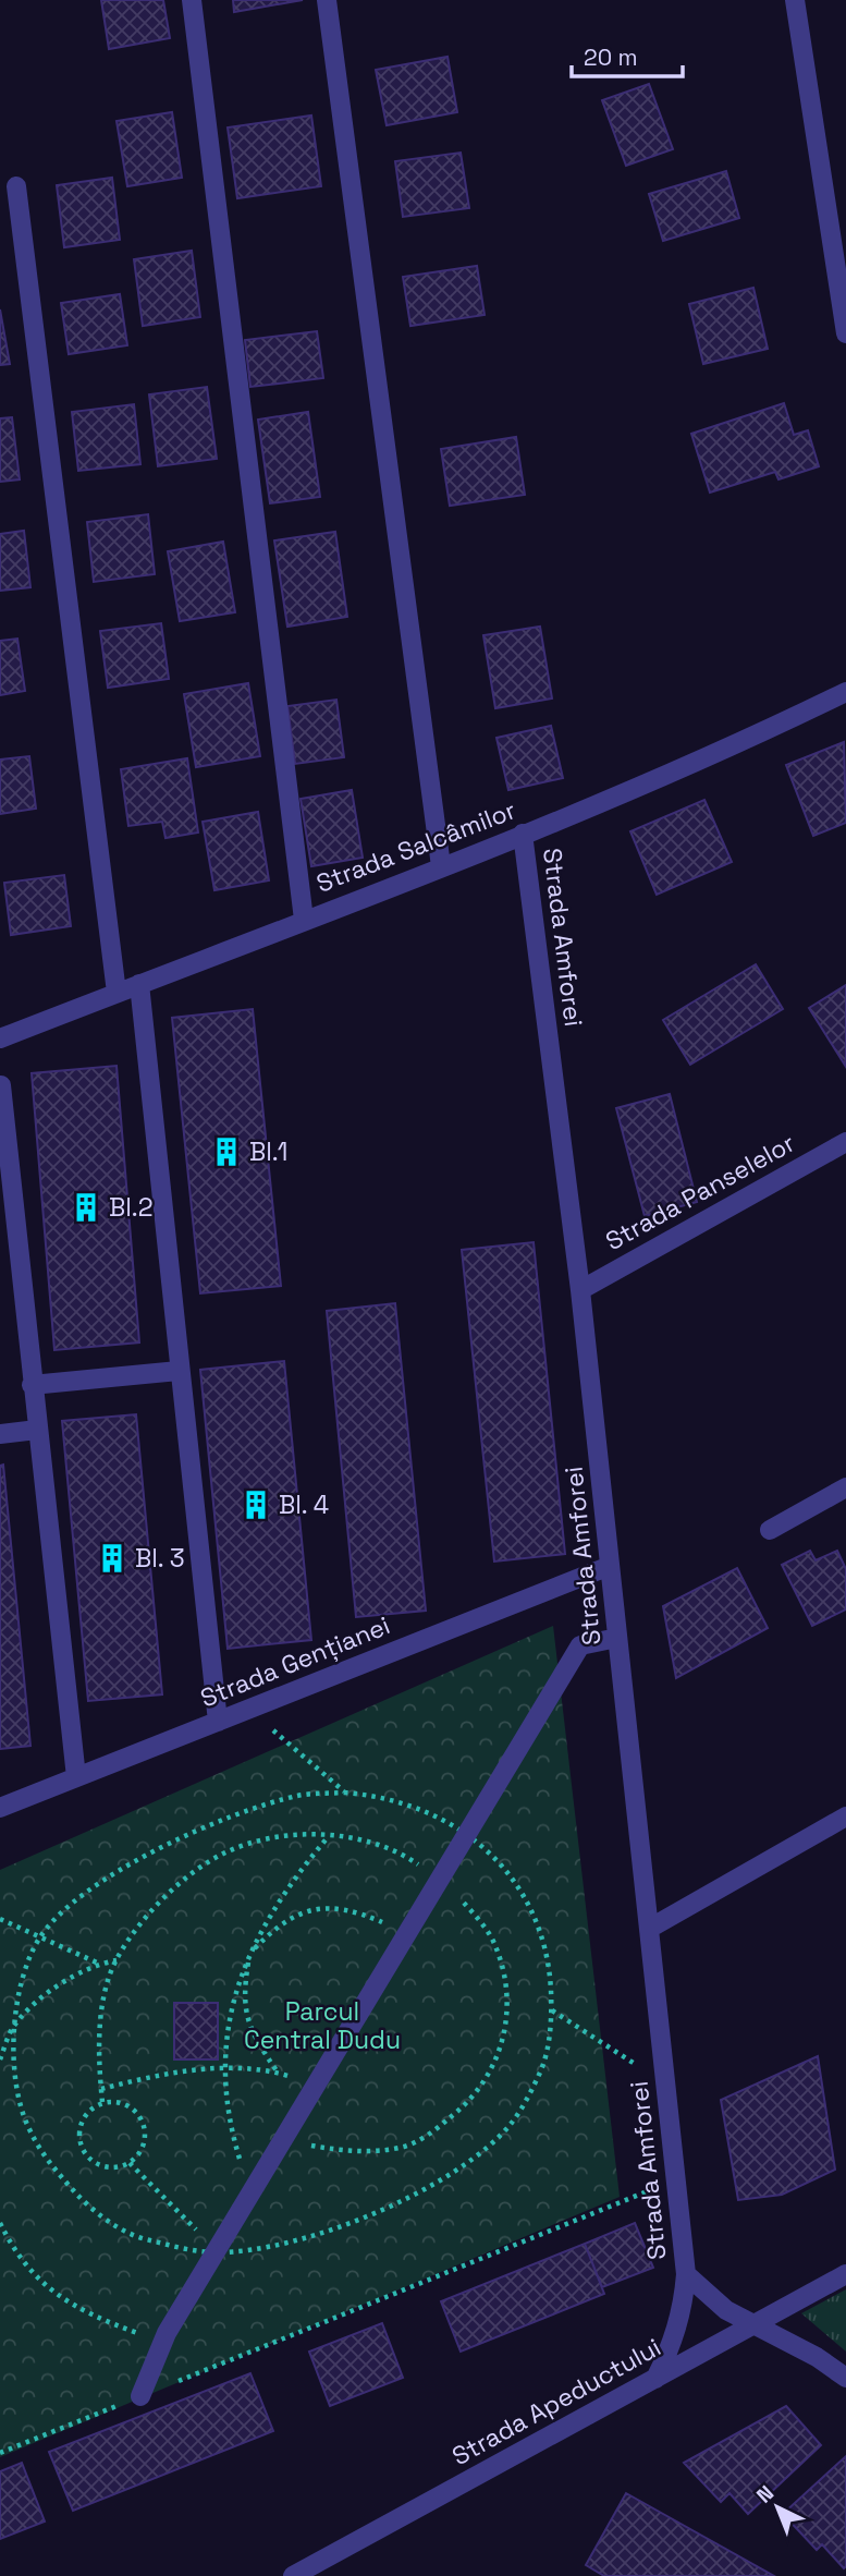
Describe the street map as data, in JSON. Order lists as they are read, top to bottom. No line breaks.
{"streets":{"street":["Strada Salcâmilor","Strada Amforei","Strada Panselelor","Strada Gențianei","Strada Apeductului"]},"crossings":[["Strada Salcâmilor","Strada Amforei"],["Strada Amforei","Strada Panselelor"],["Strada Amforei","Strada Gențianei"],["Strada Amforei","Strada Apeductului"]],"parks":["Parcul Central Dudu"],"places":{"building":["Bl.1","Bl.2","Bl. 4","Bl. 3"]},"scale_bar":"20 m","north":"top left"}
